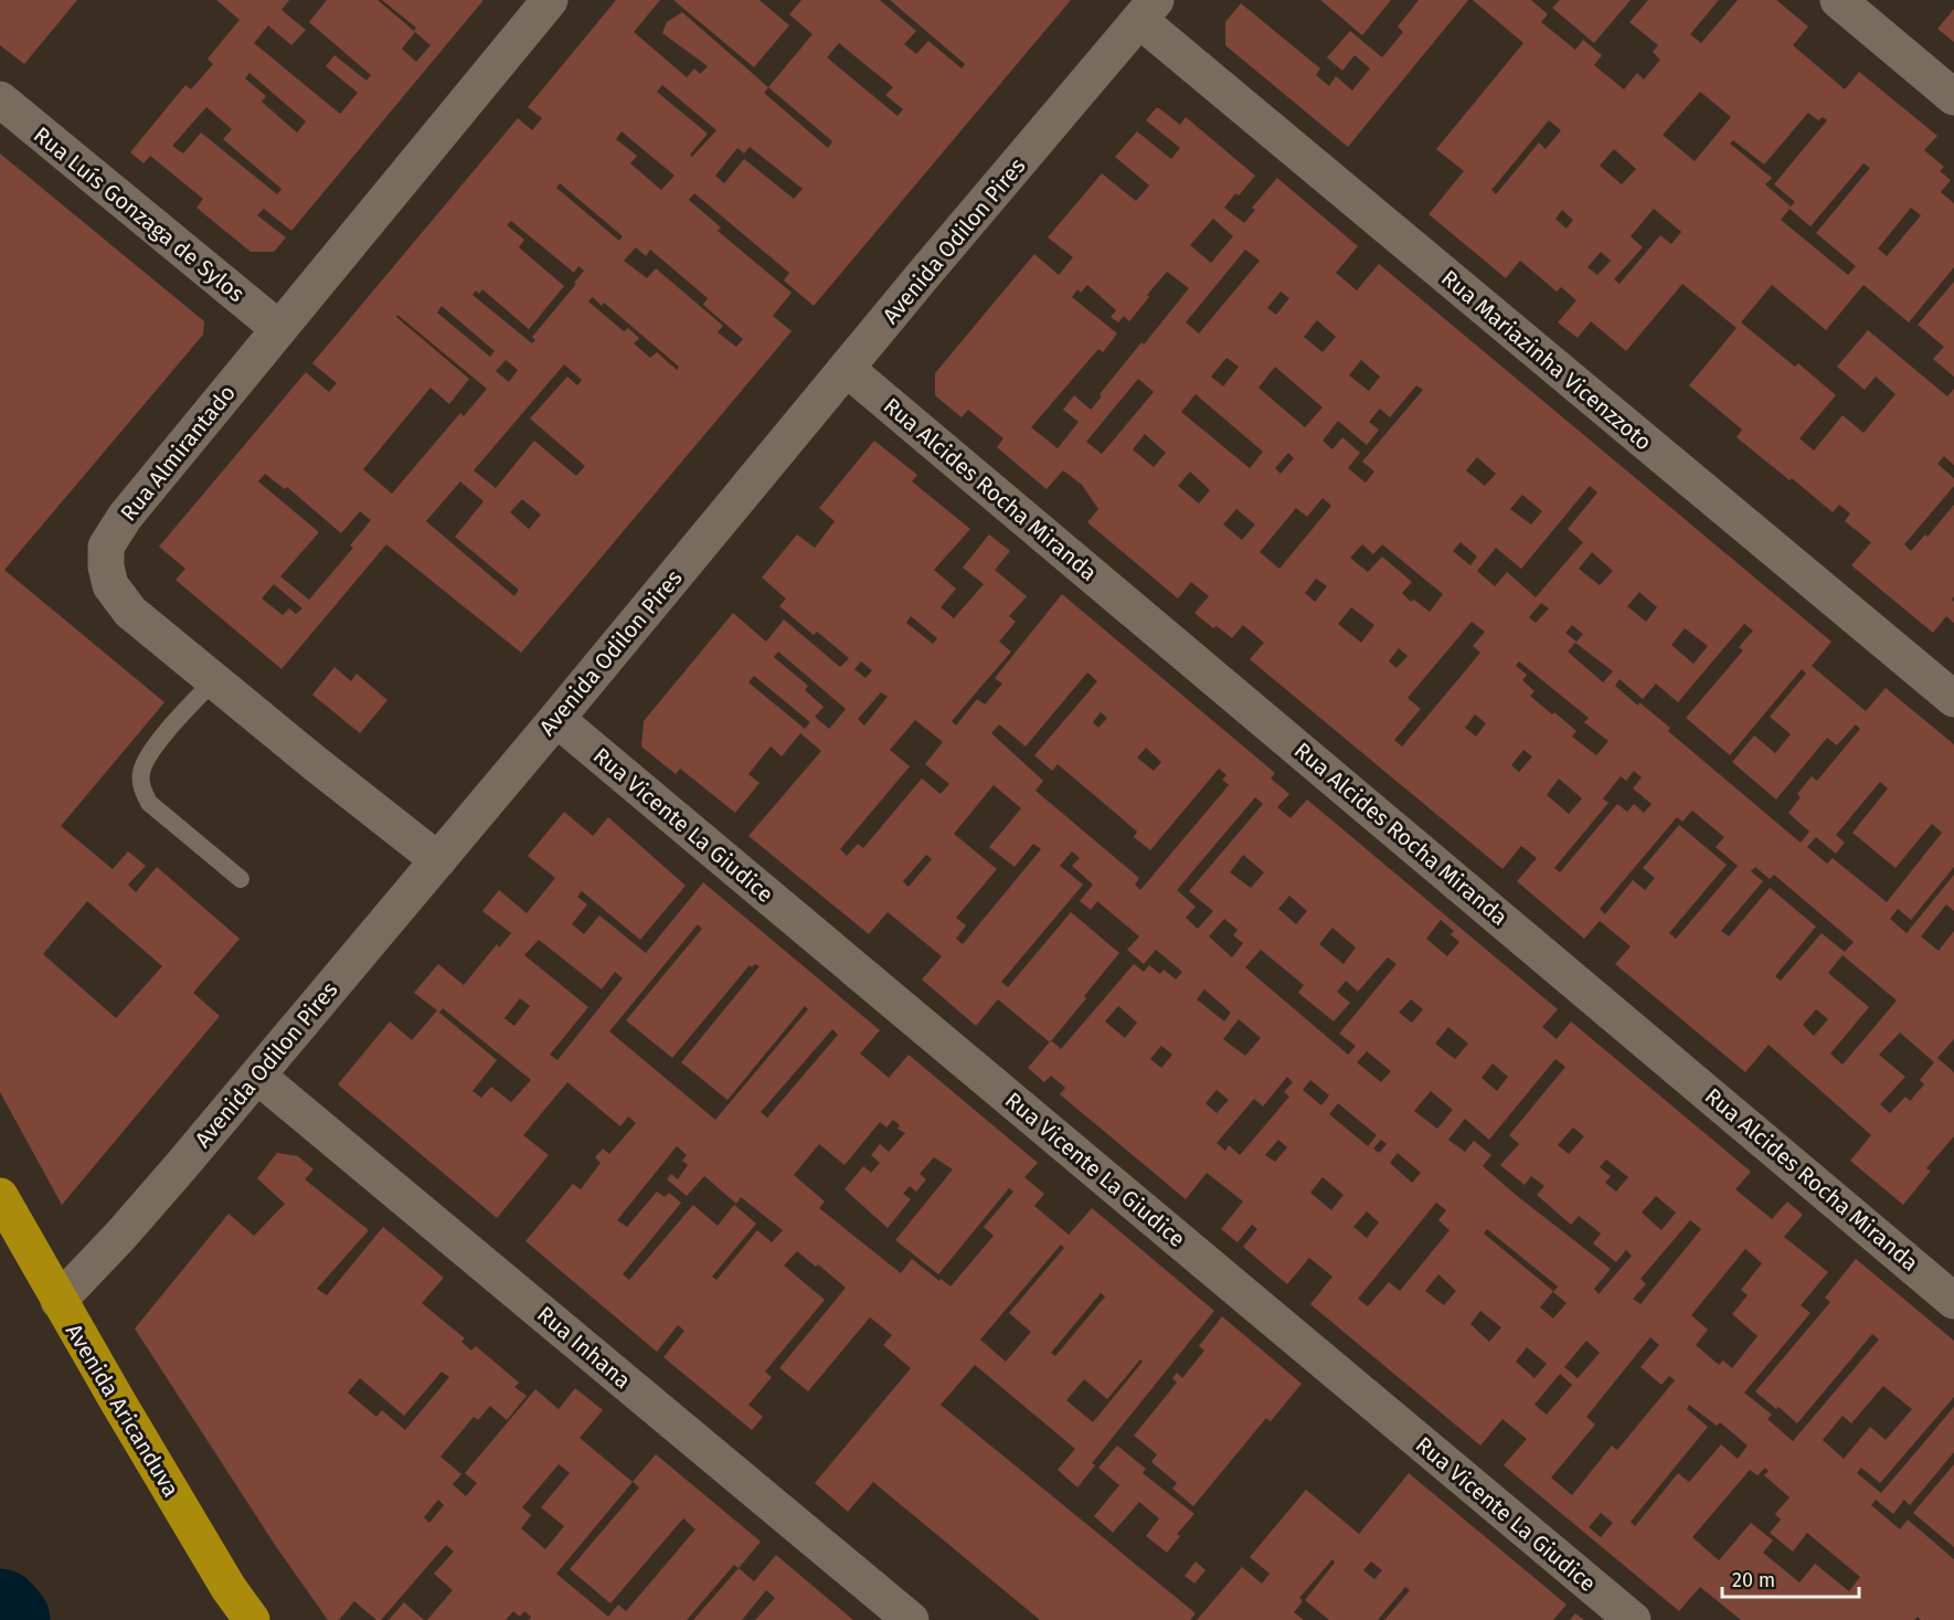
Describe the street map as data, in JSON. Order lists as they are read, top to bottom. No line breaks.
{"streets":{"highway":["Avenida Aricanduva"],"street":["Rua Luís Gonzaga de Sylos","Avenida Odilon Pires","Rua Mariazinha Vicenzzoto","Rua Almirantado","Rua Alcides Rocha Miranda","Rua Vicente La Giudice","Rua Inhana"]},"crossings":[["Rua Luís Gonzaga de Sylos","Rua Almirantado"],["Avenida Odilon Pires","Rua Mariazinha Vicenzzoto"],["Avenida Odilon Pires","Rua Almirantado"],["Avenida Odilon Pires","Rua Alcides Rocha Miranda"],["Avenida Odilon Pires","Rua Vicente La Giudice"],["Avenida Odilon Pires","Rua Inhana"],["Avenida Odilon Pires","Avenida Aricanduva"]],"scale_bar":"20 m"}
